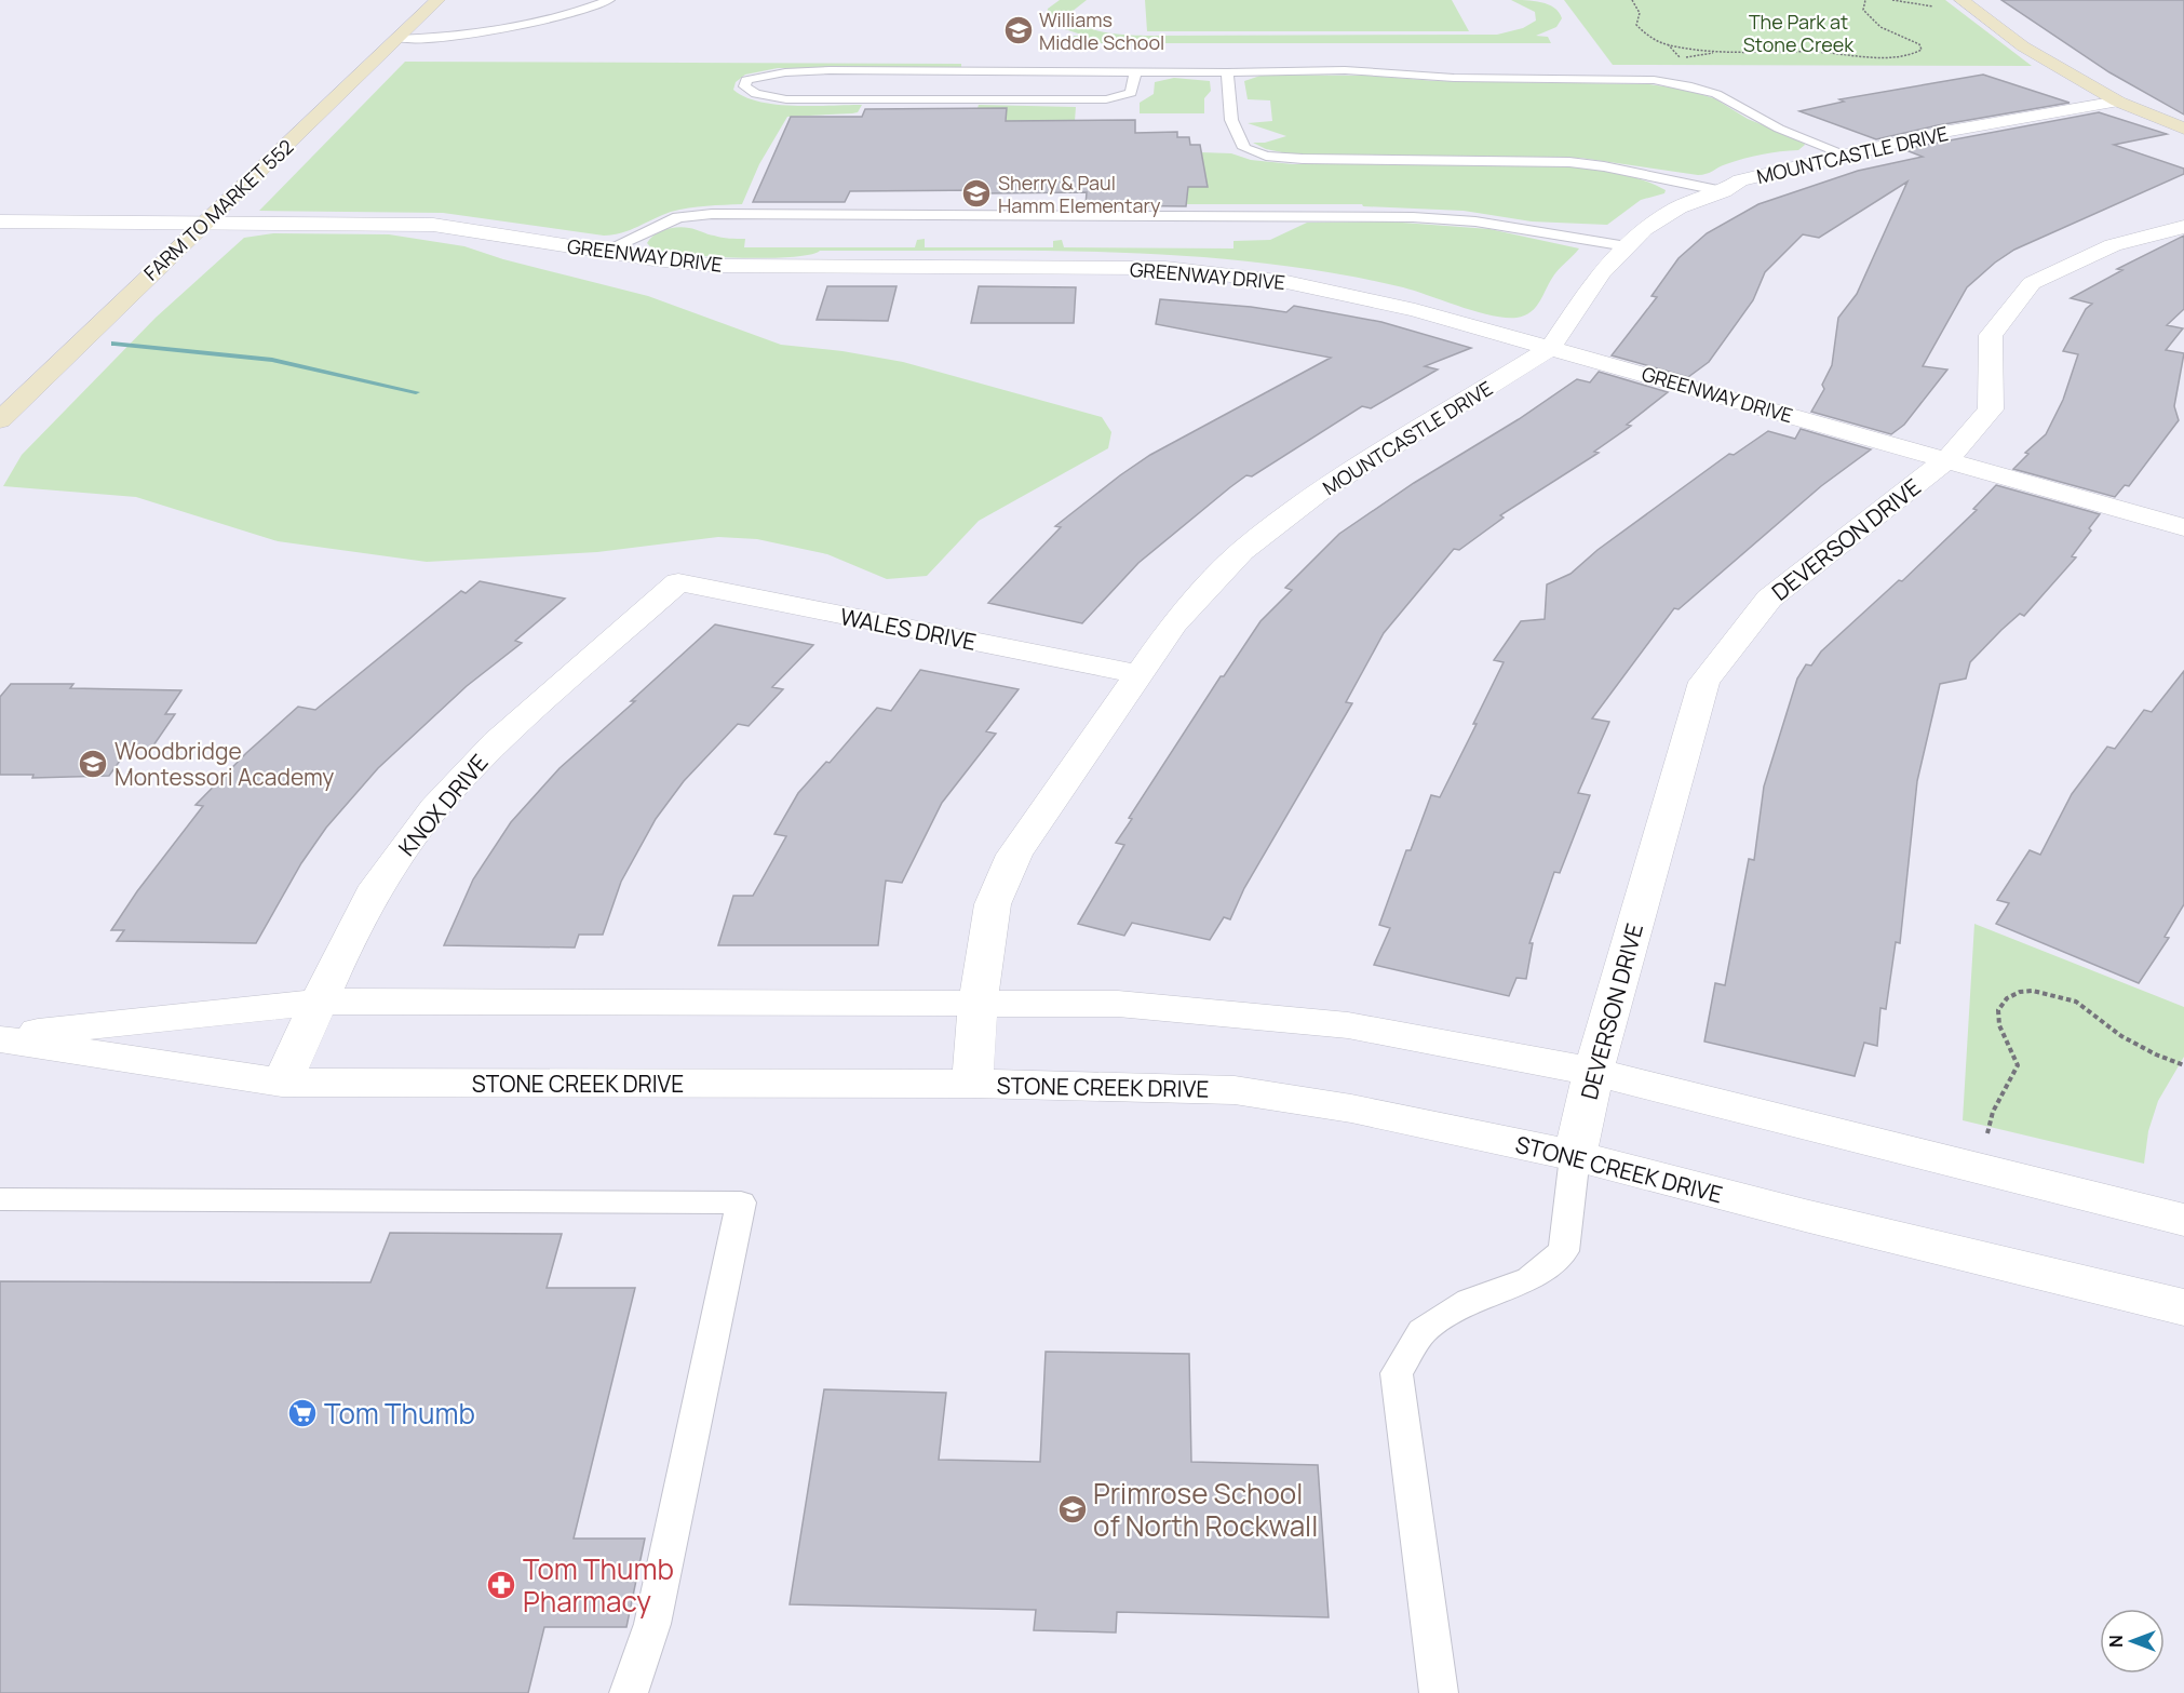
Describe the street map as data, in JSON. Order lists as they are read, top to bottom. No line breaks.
{"streets":{"main road":["FARM TO MARKET 552"],"street":["MOUNTCASTLE DRIVE","GREENWAY DRIVE","DEVERSON DRIVE","WALES DRIVE","KNOX DRIVE","STONE CREEK DRIVE"]},"crossings":[["MOUNTCASTLE DRIVE","GREENWAY DRIVE"],["MOUNTCASTLE DRIVE","WALES DRIVE"],["MOUNTCASTLE DRIVE","STONE CREEK DRIVE"],["FARM TO MARKET 552","GREENWAY DRIVE"],["GREENWAY DRIVE","DEVERSON DRIVE"],["DEVERSON DRIVE","STONE CREEK DRIVE"],["WALES DRIVE","KNOX DRIVE"],["KNOX DRIVE","STONE CREEK DRIVE"]],"parks":["The Park at Stone Creek"],"places":{"school or university":["Williams Middle School","Sherry & Paul Hamm Elementary","Woodbridge Montessori Academy","Primrose School of North Rockwall"],"supermarket":["Tom Thumb"],"pharmacy":["Tom Thumb Pharmacy"]},"north":"left"}
